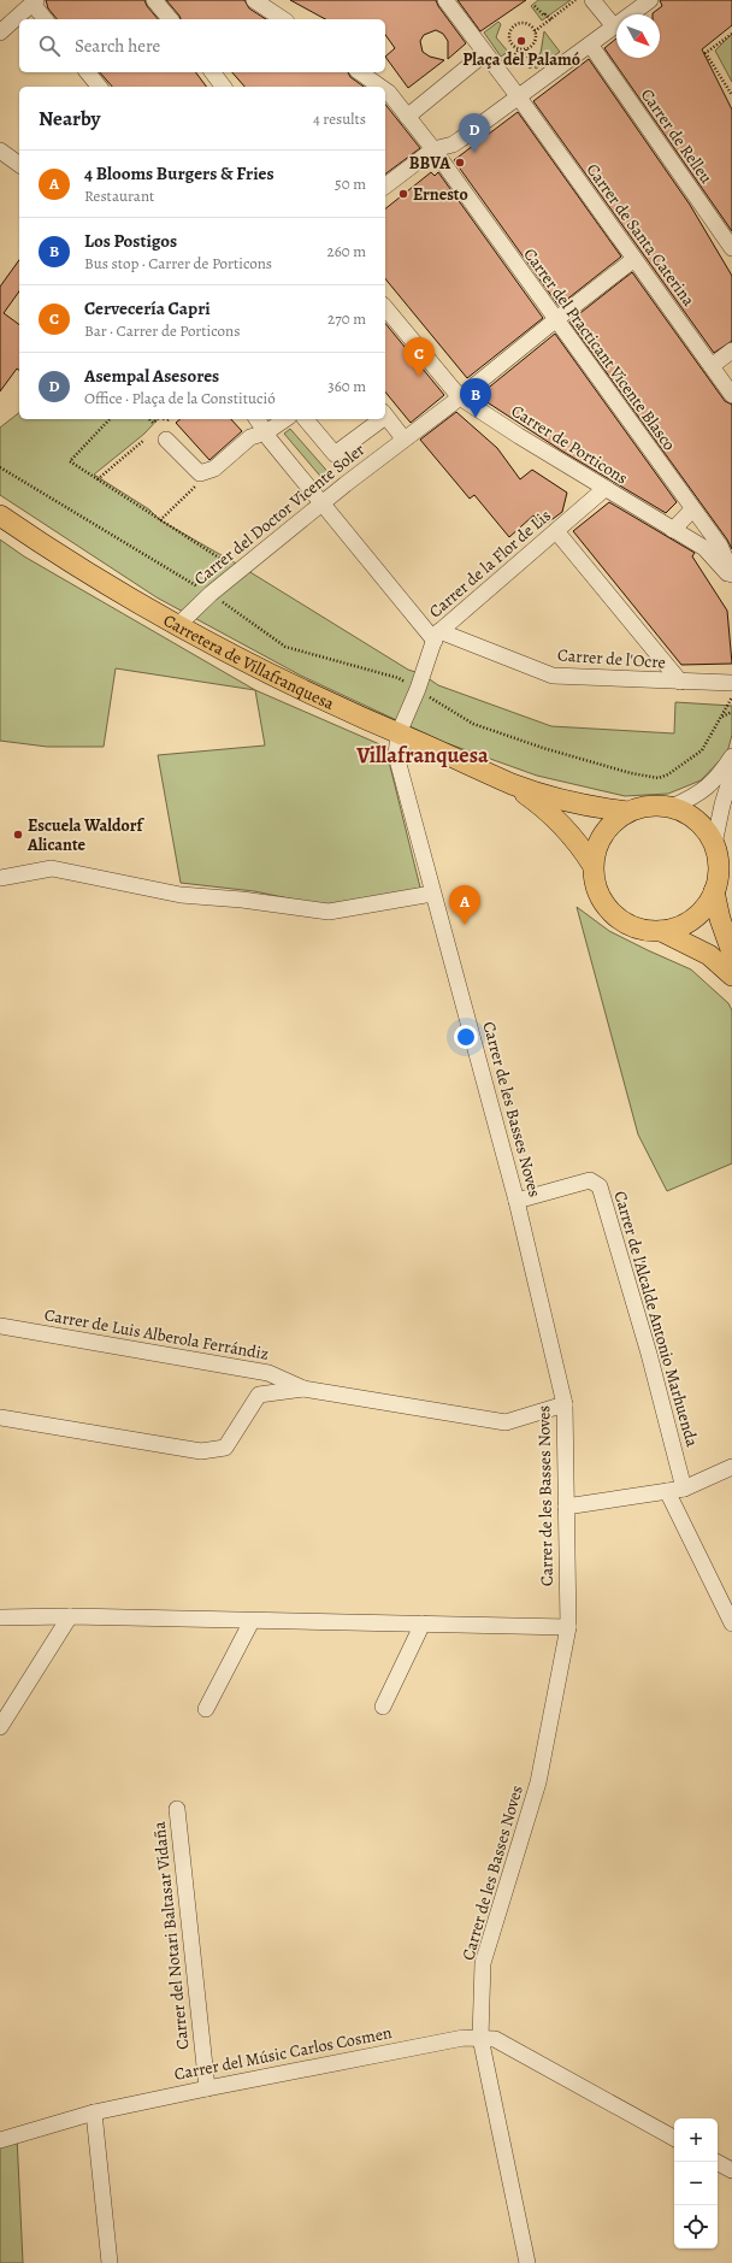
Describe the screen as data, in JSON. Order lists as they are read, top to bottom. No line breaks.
{"streets":{"main road":["Carretera de Villafranquesa"],"street":["Carrer de Relleu","Carrer de Santa Caterina","Carrer del Practicant Vicente Blasco","Carrer de Porticons","Carrer del Doctor Vicente Soler","Carrer de la Flor de Lis","Carrer de l'Ocre","Carrer de les Basses Noves","Carrer de l'Alcalde Antonio Marhuenda","Carrer de Luis Alberola Ferrándiz","Carrer del Notari Baltasar Vidaña","Carrer del Músic Carlos Cosmen"]},"crossings":[["Carrer de Santa Caterina","Carrer del Doctor Vicente Soler"],["Carrer del Practicant Vicente Blasco","Carrer del Doctor Vicente Soler"],["Carrer de Porticons","Carrer del Doctor Vicente Soler"],["Carrer de Porticons","Carrer de la Flor de Lis"],["Carrer del Doctor Vicente Soler","Carrer de l'Ocre"],["Carrer del Doctor Vicente Soler","Carretera de Villafranquesa"],["Carrer de la Flor de Lis","Carrer de l'Ocre"],["Carrer de la Flor de Lis","Carretera de Villafranquesa"],["Carrer de la Flor de Lis","Carrer de les Basses Noves"],["Carretera de Villafranquesa","Carrer de les Basses Noves"],["Carrer de les Basses Noves","Carrer de l'Alcalde Antonio Marhuenda"],["Carrer de les Basses Noves","Carrer de Luis Alberola Ferrándiz"],["Carrer de les Basses Noves","Carrer del Músic Carlos Cosmen"],["Carrer del Notari Baltasar Vidaña","Carrer del Músic Carlos Cosmen"]],"districts":["Villafranquesa"],"places":["Plaça del Palamó","BBVA","Ernesto","Escuela Waldorf Alicante"],"north":"bottom right","page":{"search":"Search here","heading":["Nearby","4 results"],"pins":["D","C","B","A"],"list":[{"mark":"A","name":"4 Blooms Burgers & Fries","note":"Restaurant","value":"50 m"},{"mark":"B","name":"Los Postigos","note":"Bus stop · Carrer de Porticons","value":"260 m"},{"mark":"C","name":"Cervecería Capri","note":"Bar · Carrer de Porticons","value":"270 m"},{"mark":"D","name":"Asempal Asesores","note":"Office · Plaça de la Constitució","value":"360 m"}],"map_buttons":["+","−"]}}
